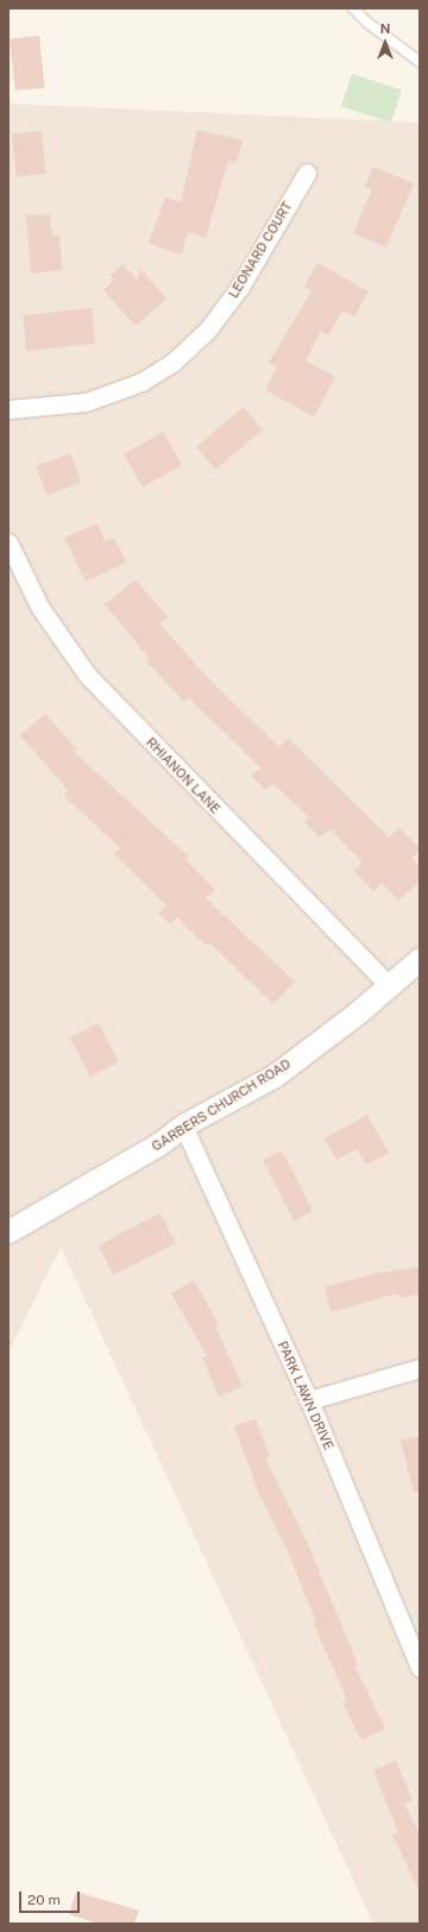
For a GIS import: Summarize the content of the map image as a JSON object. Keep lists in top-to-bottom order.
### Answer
{
  "streets": {
    "street": [
      "LEONARD COURT",
      "RHIANON LANE",
      "GARBERS CHURCH ROAD",
      "PARK LAWN DRIVE"
    ]
  },
  "crossings": [
    ["RHIANON LANE", "GARBERS CHURCH ROAD"],
    ["GARBERS CHURCH ROAD", "PARK LAWN DRIVE"]
  ],
  "scale_bar": "20 m",
  "north": "top"
}
